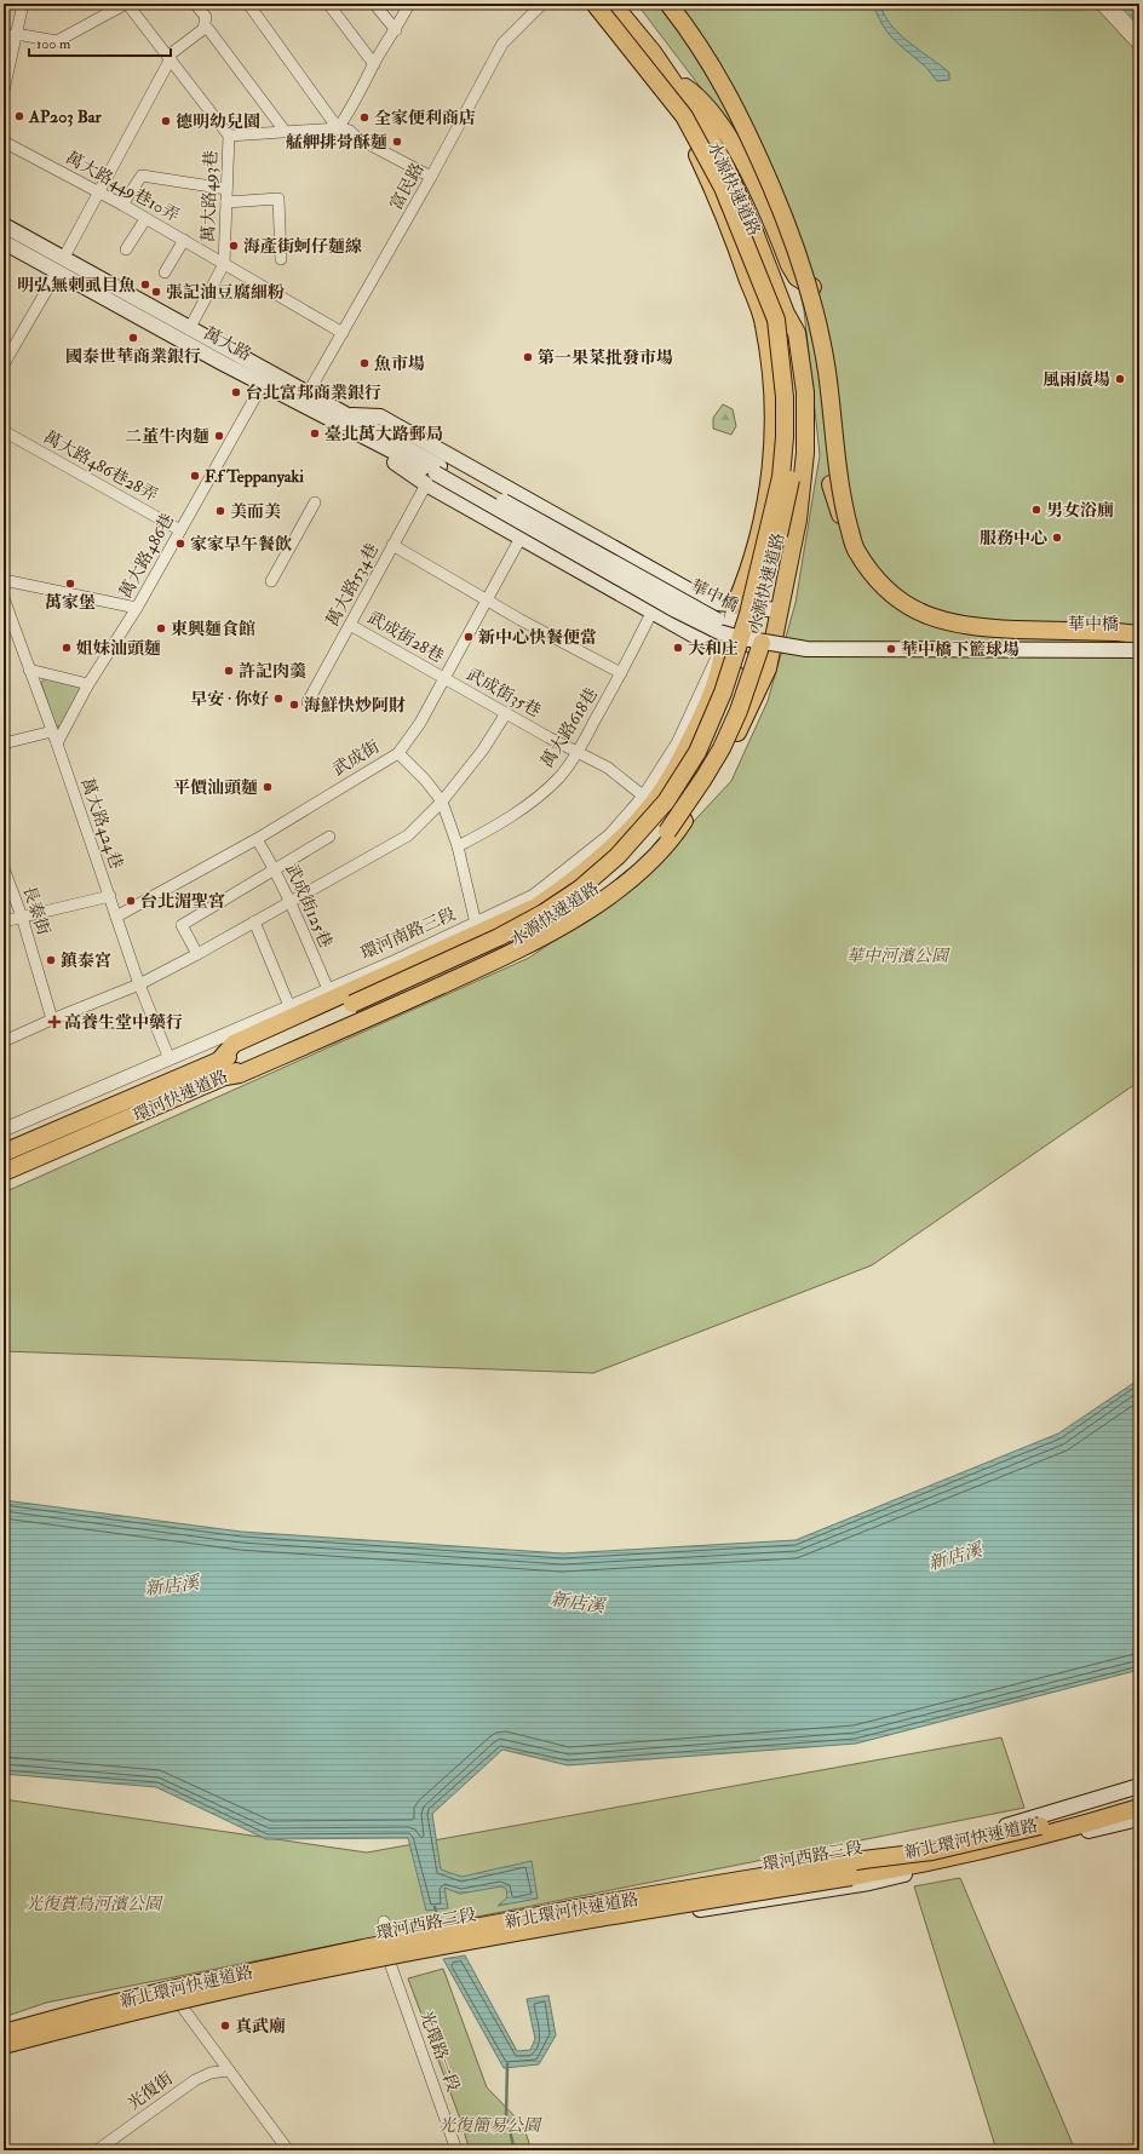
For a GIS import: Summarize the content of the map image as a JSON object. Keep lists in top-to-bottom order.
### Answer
{
  "streets": {
    "highway": ["水源快速道路", "環河快速道路", "新北環河快速道路"],
    "main road": ["萬大路", "華中橋", "環河西路三段"],
    "street": [
      "萬大路449巷10弄",
      "富民路",
      "萬大路493巷",
      "萬大路486巷28弄",
      "萬大路486巷",
      "萬大路534巷",
      "武成街28巷",
      "武成街35巷",
      "萬大路618巷",
      "武成街",
      "萬大路424巷",
      "武成街125巷",
      "長泰街",
      "環河南路三段",
      "光環路一段",
      "光復街"
    ]
  },
  "crossings": [
    ["萬大路449巷10弄", "富民路"],
    ["萬大路449巷10弄", "萬大路493巷"],
    ["富民路", "萬大路"],
    ["水源快速道路", "環河快速道路"],
    ["萬大路493巷", "萬大路"],
    ["萬大路", "萬大路486巷"],
    ["萬大路", "萬大路534巷"],
    ["萬大路", "華中橋"],
    ["萬大路486巷28弄", "萬大路486巷"],
    ["萬大路486巷", "萬大路424巷"],
    ["萬大路534巷", "華中橋"],
    ["萬大路534巷", "武成街28巷"],
    ["武成街28巷", "武成街35巷"],
    ["武成街28巷", "武成街"],
    ["武成街35巷", "萬大路618巷"],
    ["武成街35巷", "武成街"],
    ["武成街35巷", "環河南路三段"],
    ["武成街", "萬大路424巷"],
    ["武成街", "武成街125巷"],
    ["萬大路424巷", "環河南路三段"],
    ["武成街125巷", "環河南路三段"],
    ["環河西路三段", "光環路一段"]
  ],
  "water": ["新店溪"],
  "parks": ["華中河濱公園", "光復賞鳥河濱公園", "光復簡易公園"],
  "places": {
    "other": [
      "AP203 Bar",
      "全家便利商店",
      "德明幼兒園",
      "艋舺排骨酥麵",
      "海產街蚵仔麵線",
      "明弘無刺虱目魚",
      "張記油豆腐細粉",
      "國泰世華商業銀行",
      "第一果菜批發市場",
      "魚市場",
      "風雨廣場",
      "台北富邦商業銀行",
      "臺北萬大路郵局",
      "二董牛肉麵",
      "F.f Teppanyaki",
      "男女浴廁",
      "美而美",
      "服務中心",
      "家家早午餐飲",
      "萬家堡",
      "東興麵食館",
      "新中心快餐便當",
      "姐妹汕頭麵",
      "大和庄",
      "華中橋下籃球場",
      "許記肉羹",
      "早安 · 你好",
      "海鮮快炒阿財",
      "平價汕頭麵",
      "台北湄聖宮",
      "鎮泰宮",
      "真武廟"
    ],
    "health": ["高養生堂中藥行"]
  },
  "scale_bar": "100 m"
}
